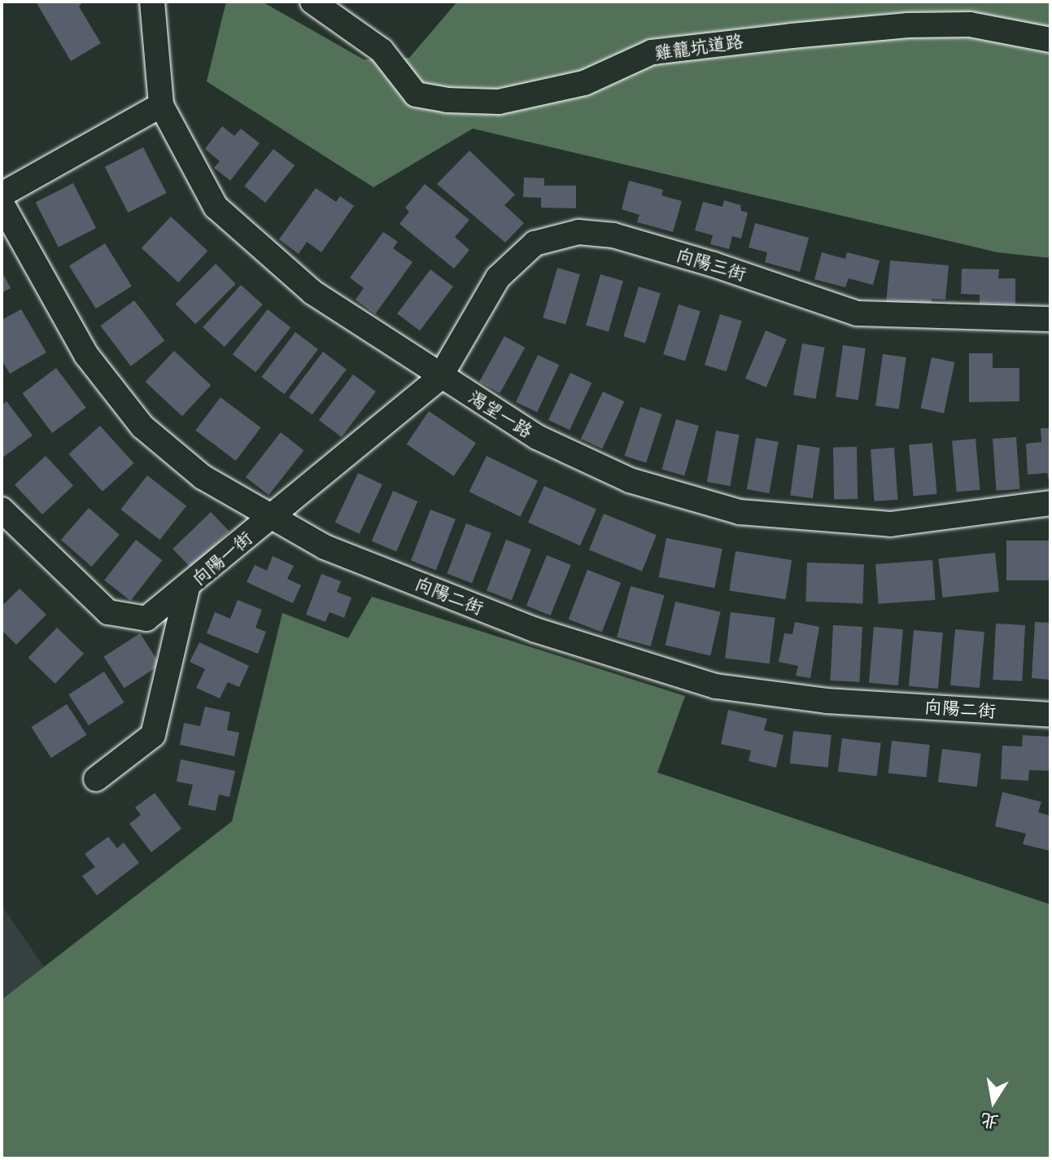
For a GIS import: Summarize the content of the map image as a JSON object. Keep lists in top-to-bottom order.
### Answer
{
  "streets": {
    "street": [
      "雞籠坑道路",
      "向陽三街",
      "渴望一路",
      "向陽一街",
      "向陽二街"
    ]
  },
  "crossings": [
    ["向陽三街", "渴望一路"],
    ["向陽三街", "向陽一街"],
    ["渴望一路", "向陽一街"],
    ["向陽一街", "向陽二街"]
  ],
  "north": "bottom"
}
